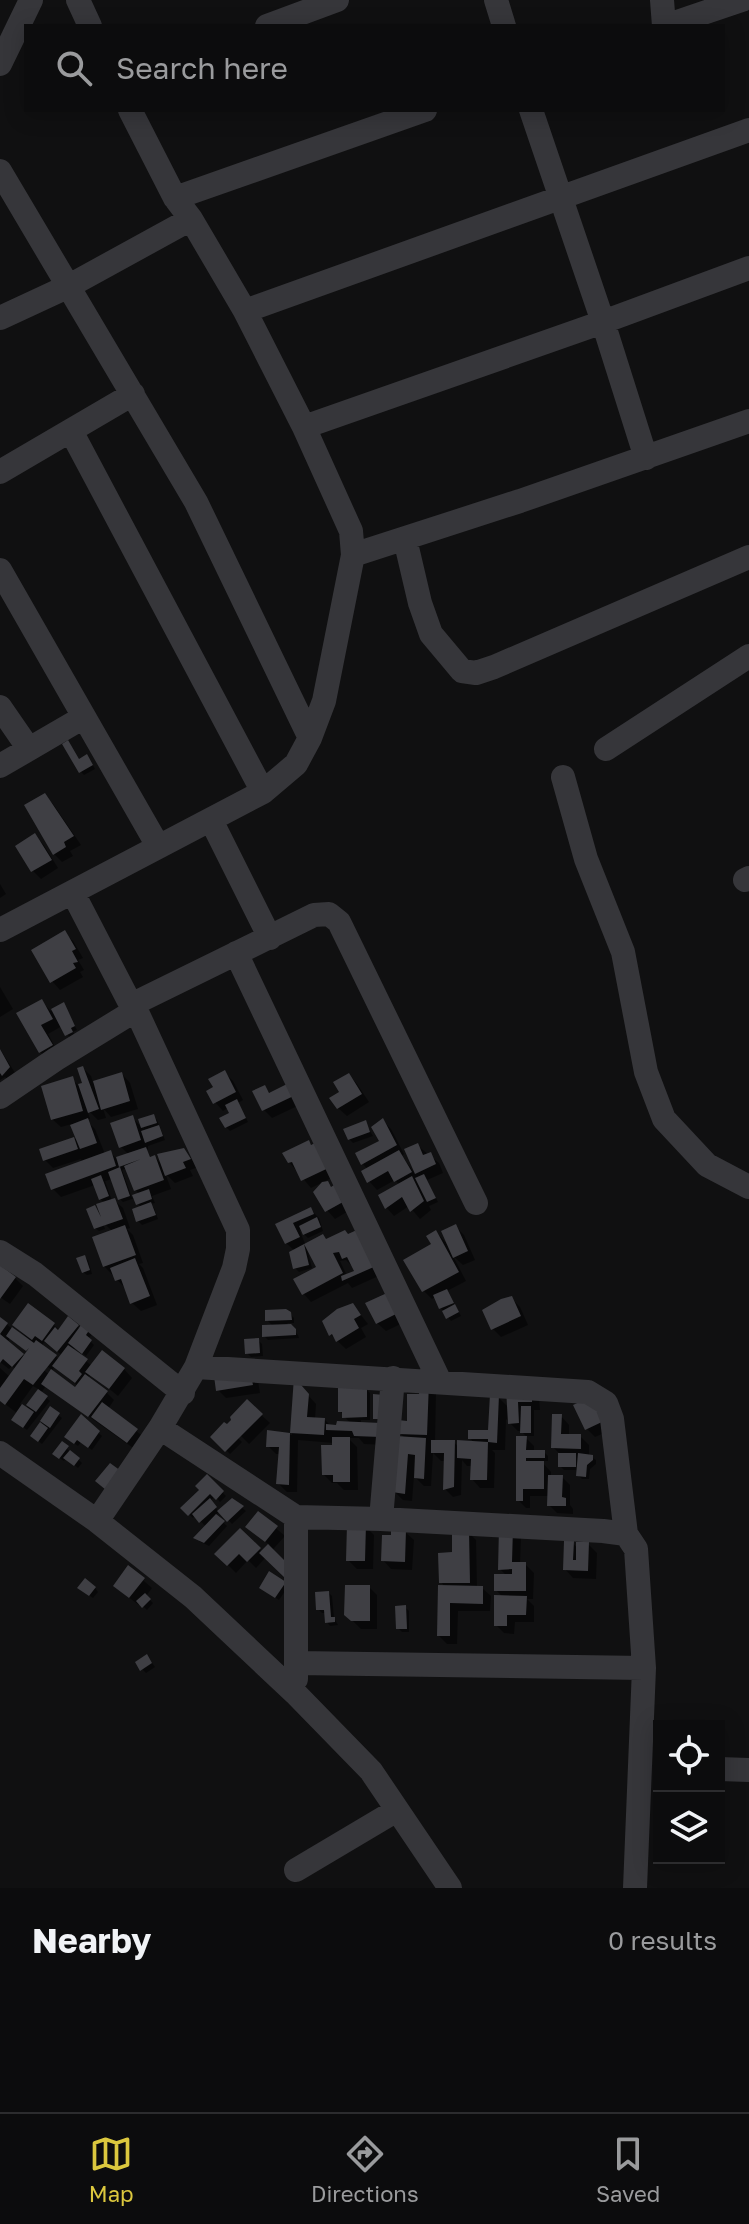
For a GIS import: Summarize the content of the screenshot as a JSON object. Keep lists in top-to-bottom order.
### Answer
{
  "page": {
    "search": "Search here",
    "heading": ["Nearby", "0 results"],
    "nav": ["Map", "Directions", "Saved"]
  }
}
